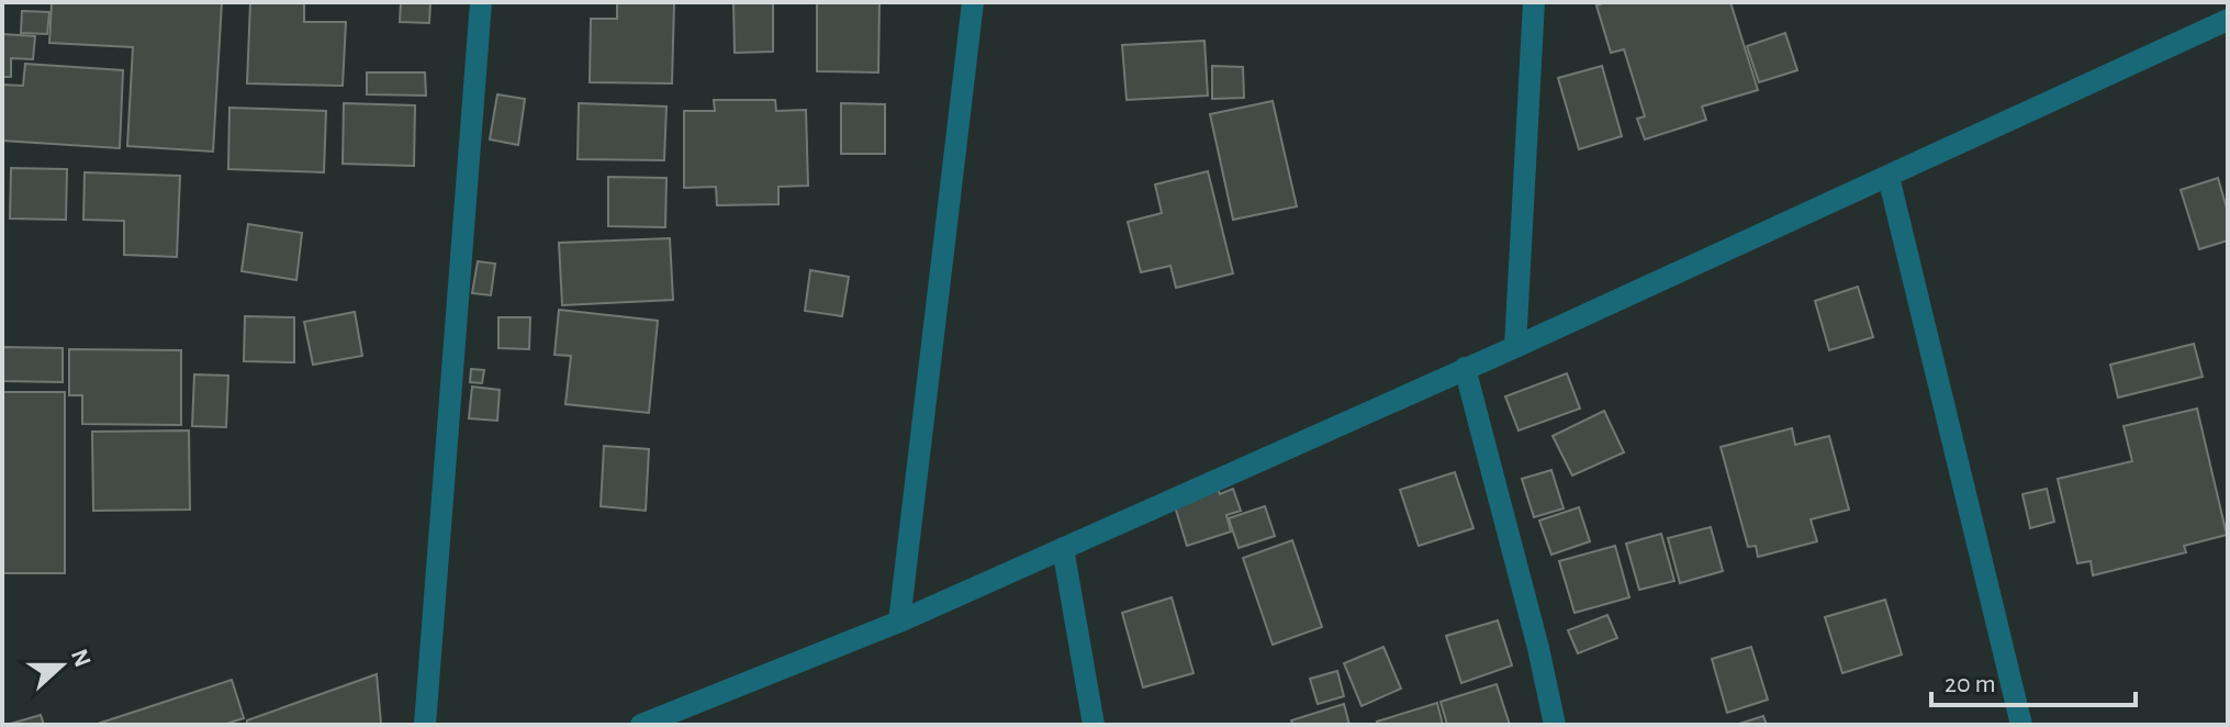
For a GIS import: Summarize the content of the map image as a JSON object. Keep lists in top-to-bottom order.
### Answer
{
  "scale_bar": "20 m",
  "north": "right"
}
